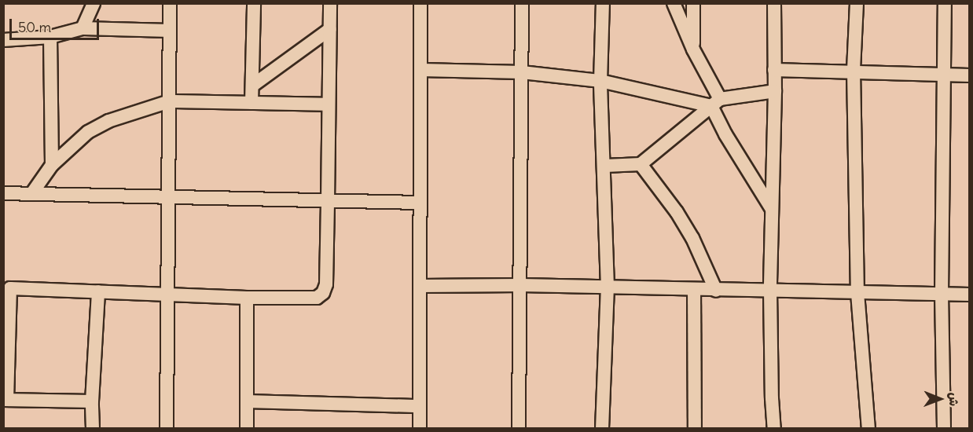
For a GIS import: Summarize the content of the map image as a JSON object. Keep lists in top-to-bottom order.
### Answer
{
  "scale_bar": "50 m",
  "north": "right"
}
